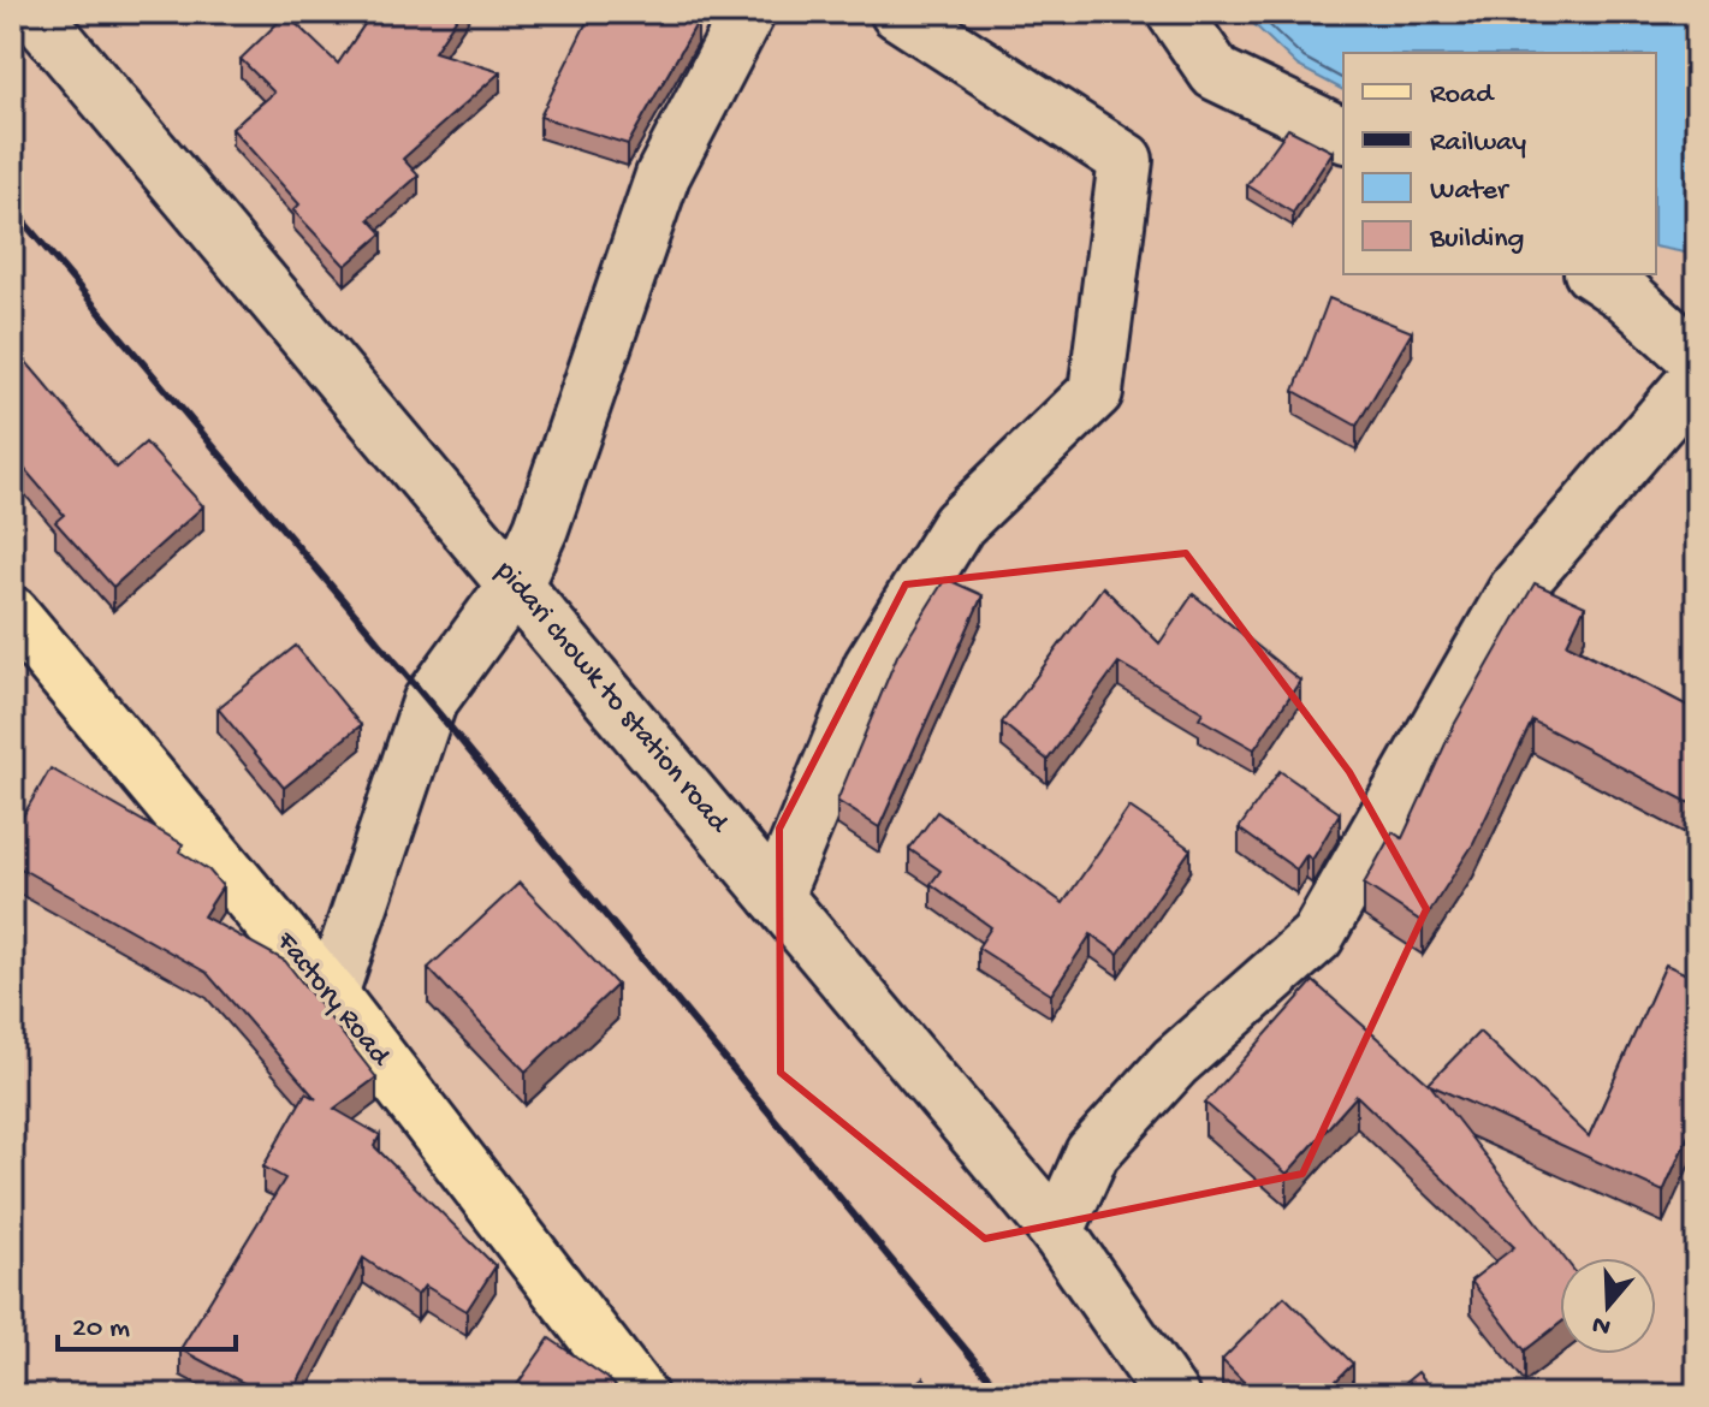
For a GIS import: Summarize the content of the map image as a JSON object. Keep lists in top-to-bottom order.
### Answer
{
  "streets": {
    "main road": ["Factory Road"],
    "street": ["pidari chowk to station road"]
  },
  "legend": [
    "Road",
    "Railway",
    "Water",
    "Building"
  ],
  "scale_bar": "20 m",
  "north": "bottom"
}
